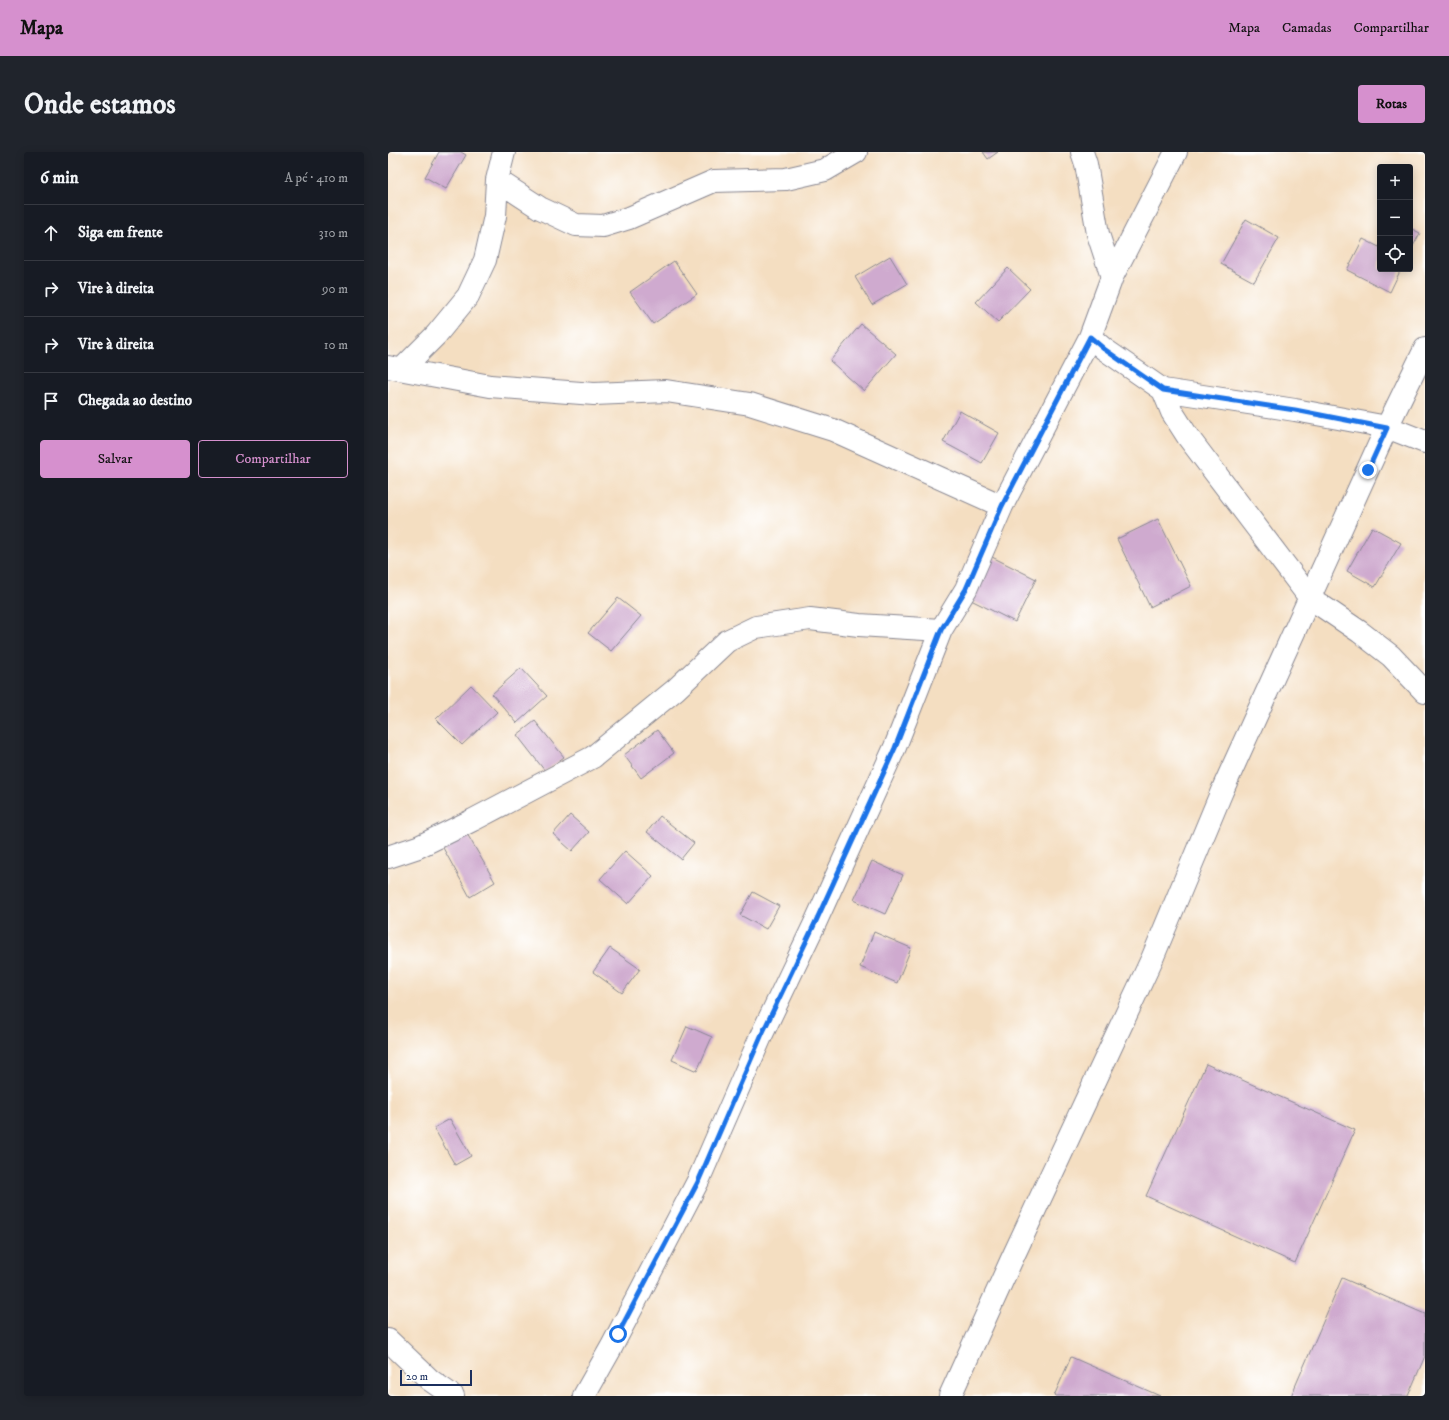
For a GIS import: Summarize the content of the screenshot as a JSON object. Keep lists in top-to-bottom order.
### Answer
{
  "scale_bar": "20 m",
  "page": {
    "header": "Mapa",
    "nav": ["Mapa", "Camadas", "Compartilhar"],
    "buttons": [
      "Rotas",
      ["Salvar", "Compartilhar"]
    ],
    "title": "Onde estamos",
    "heading": ["6 min", "A pé · 410 m"],
    "map_buttons": ["+", "−"],
    "list": [
      ["Siga em frente", "310 m"],
      ["Vire à direita", "90 m"],
      ["Vire à direita", "10 m"],
      "Chegada ao destino"
    ],
    "scale": "20 m"
  }
}
